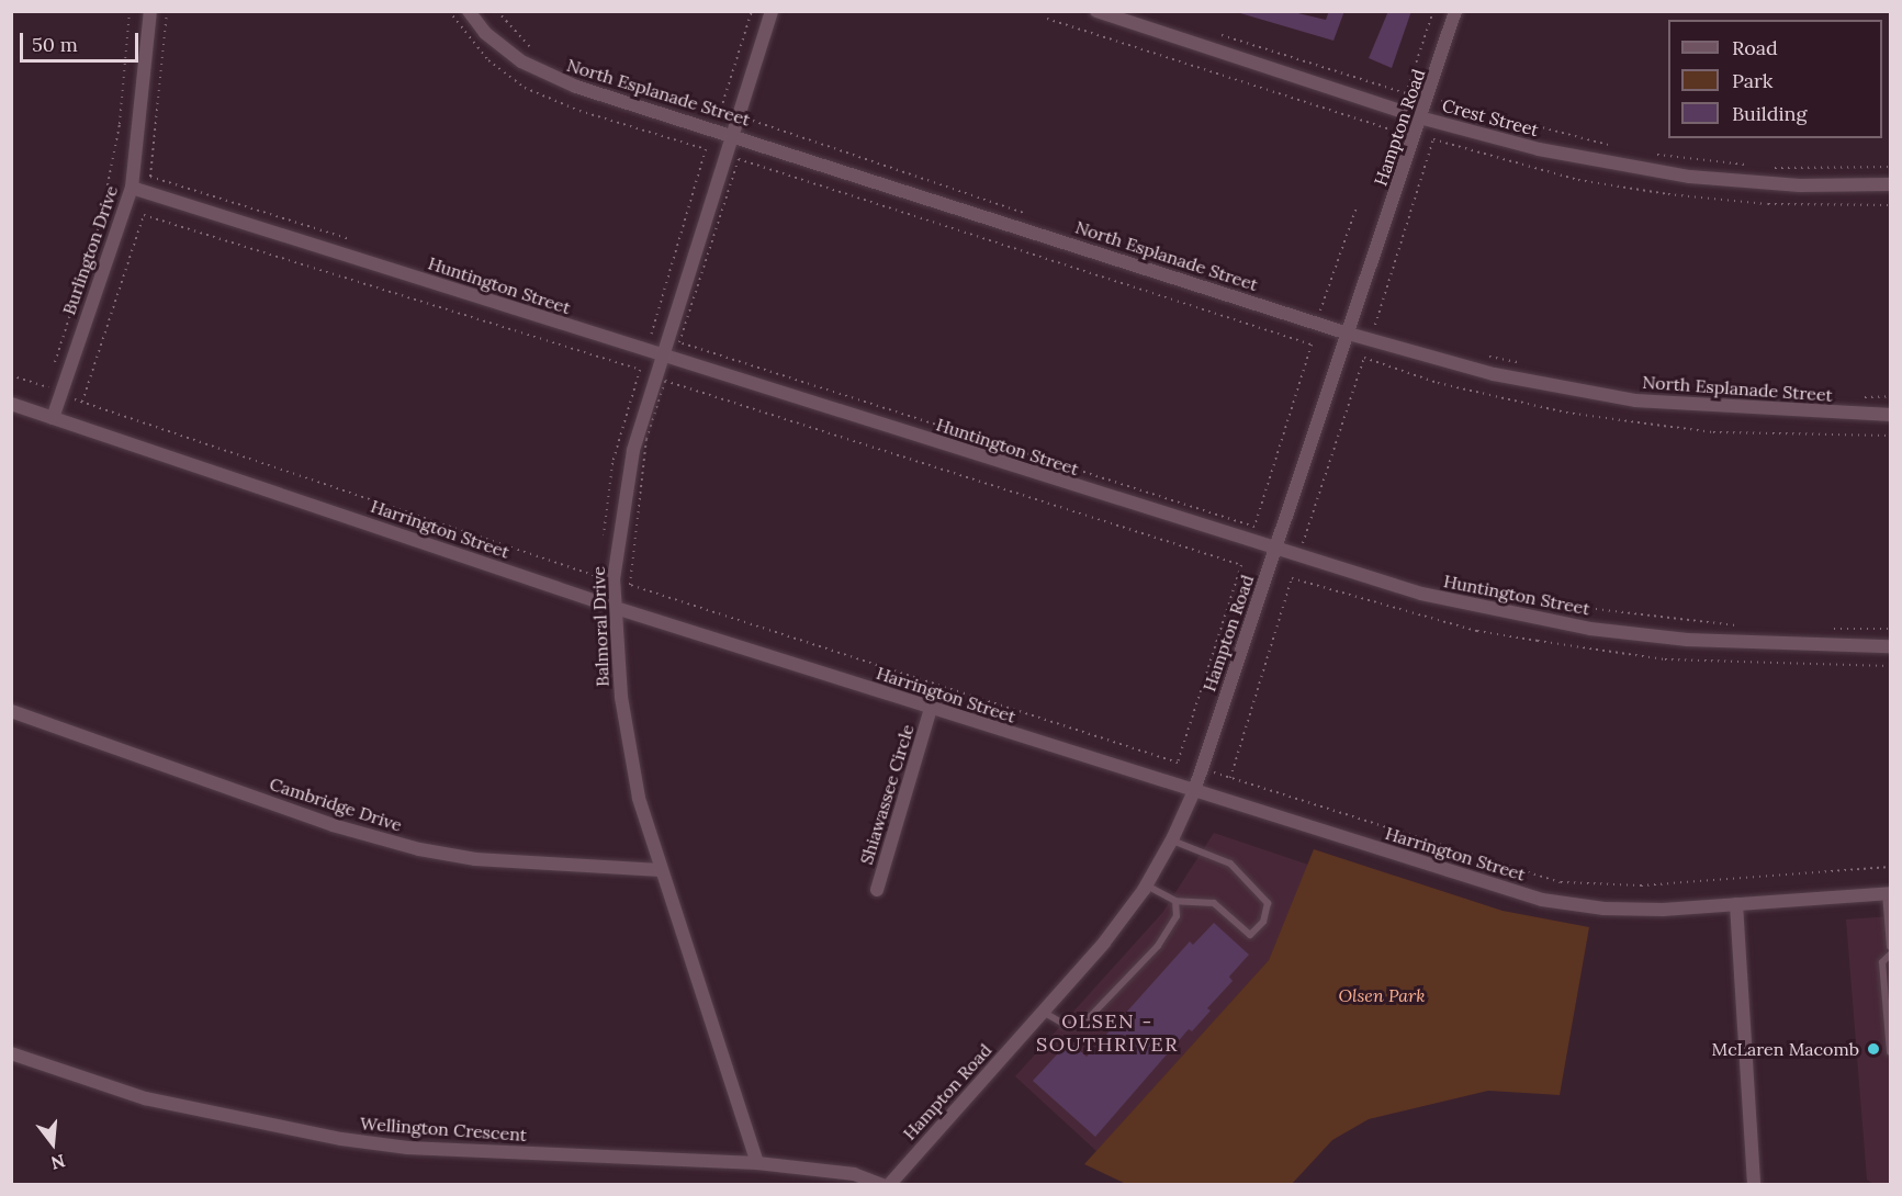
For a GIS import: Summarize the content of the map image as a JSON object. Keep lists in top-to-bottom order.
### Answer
{
  "streets": {
    "street": [
      "North Esplanade Street",
      "Crest Street",
      "Hampton Road",
      "Burlington Drive",
      "Huntington Street",
      "Harrington Street",
      "Balmoral Drive",
      "Shiawassee Circle",
      "Cambridge Drive",
      "Wellington Crescent"
    ]
  },
  "crossings": [
    ["North Esplanade Street", "Hampton Road"],
    ["North Esplanade Street", "Balmoral Drive"],
    ["Crest Street", "Hampton Road"],
    ["Hampton Road", "Huntington Street"],
    ["Hampton Road", "Harrington Street"],
    ["Burlington Drive", "Huntington Street"],
    ["Burlington Drive", "Harrington Street"],
    ["Huntington Street", "Balmoral Drive"],
    ["Harrington Street", "Balmoral Drive"],
    ["Harrington Street", "Shiawassee Circle"],
    ["Balmoral Drive", "Cambridge Drive"],
    ["Balmoral Drive", "Wellington Crescent"]
  ],
  "districts": ["OLSEN - SOUTHRIVER"],
  "parks": ["Olsen Park"],
  "places": ["McLaren Macomb"],
  "legend": ["Road", "Park", "Building"],
  "scale_bar": "50 m",
  "north": "bottom"
}
